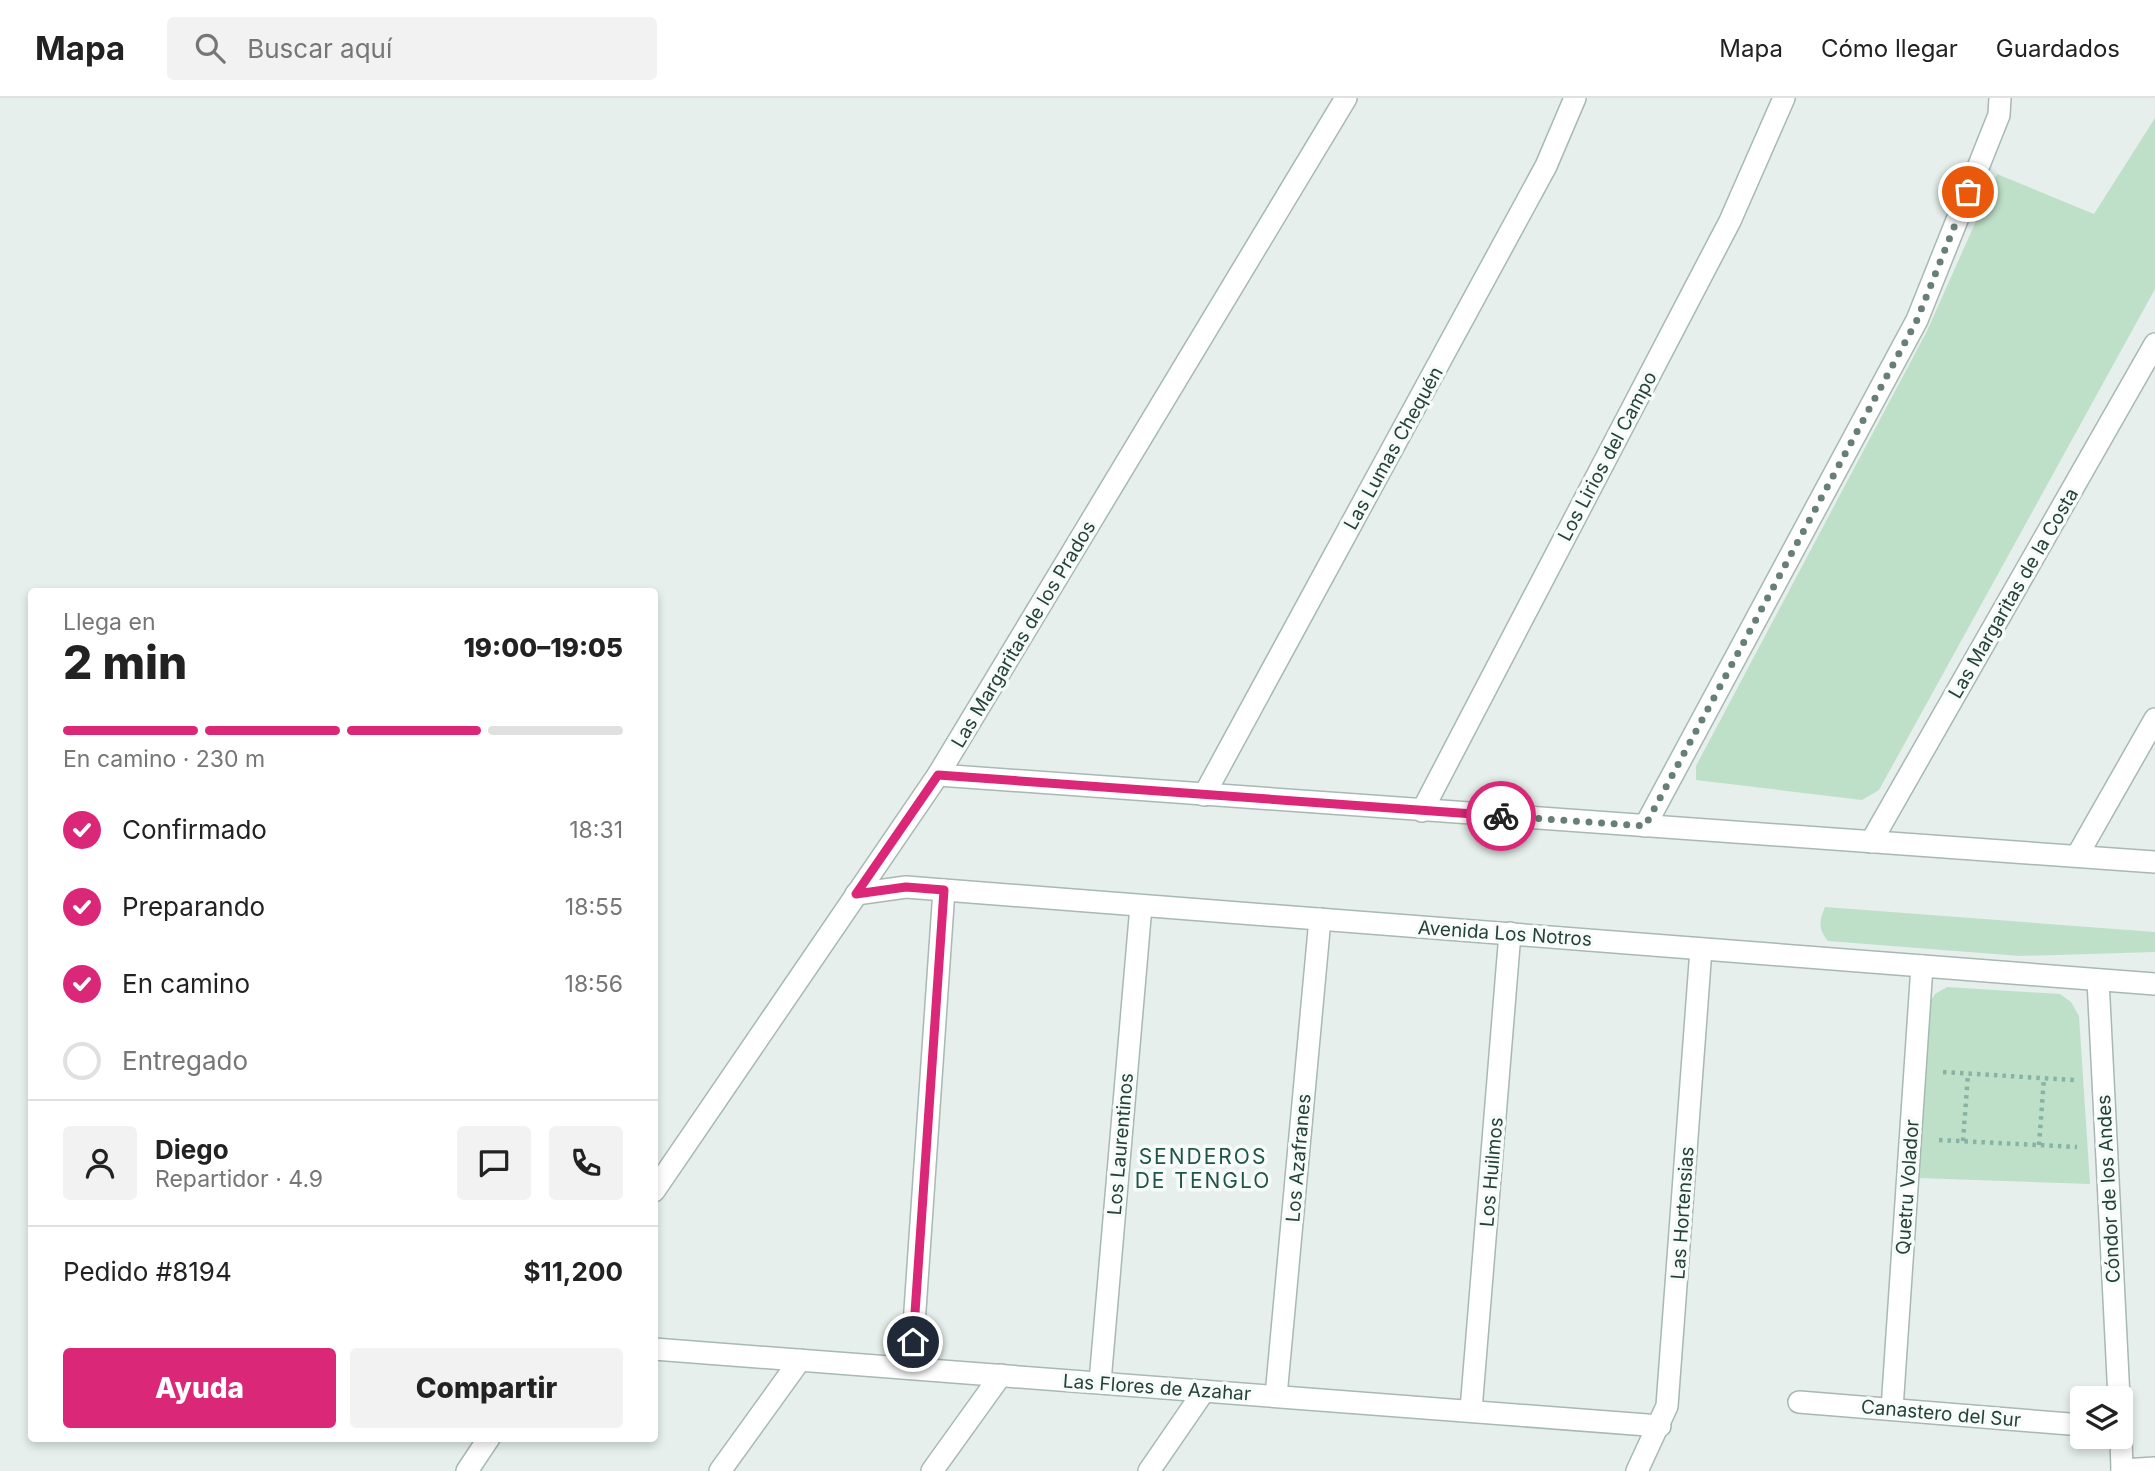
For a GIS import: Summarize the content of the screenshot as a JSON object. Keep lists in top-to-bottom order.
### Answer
{
  "streets": {
    "street": [
      "Las Lumas Chequén",
      "Los Lirios del Campo",
      "Las Margaritas de la Costa",
      "Las Margaritas de los Prados",
      "Avenida Los Notros",
      "Los Laurentinos",
      "Los Azafranes",
      "Los Huilmos",
      "Quetru Volador",
      "Cóndor de los Andes",
      "Las Hortensias",
      "Las Flores de Azahar",
      "Canastero del Sur"
    ]
  },
  "crossings": [
    ["Las Margaritas de los Prados", "Avenida Los Notros"],
    ["Avenida Los Notros", "Los Laurentinos"],
    ["Avenida Los Notros", "Los Azafranes"],
    ["Avenida Los Notros", "Los Huilmos"],
    ["Avenida Los Notros", "Quetru Volador"],
    ["Avenida Los Notros", "Cóndor de los Andes"],
    ["Avenida Los Notros", "Las Hortensias"],
    ["Los Laurentinos", "Las Flores de Azahar"],
    ["Los Azafranes", "Las Flores de Azahar"],
    ["Los Huilmos", "Las Flores de Azahar"],
    ["Quetru Volador", "Canastero del Sur"],
    ["Las Hortensias", "Las Flores de Azahar"]
  ],
  "districts": ["SENDEROS DE TENGLO"],
  "page": {
    "header": "Mapa",
    "search": "Buscar aquí",
    "nav": ["Mapa", "Cómo llegar", "Guardados"],
    "heading": ["2 min", "Llega en", "19:00–19:05"],
    "panel": [
      "Diego",
      "Repartidor · 4.9",
      "Pedido #8194",
      "$11,200"
    ],
    "bar": "En camino · 230 m",
    "list": [
      ["Confirmado", "18:31"],
      ["Preparando", "18:55"],
      ["En camino", "18:56"],
      "Entregado"
    ],
    "buttons": ["Ayuda", "Compartir"]
  }
}
